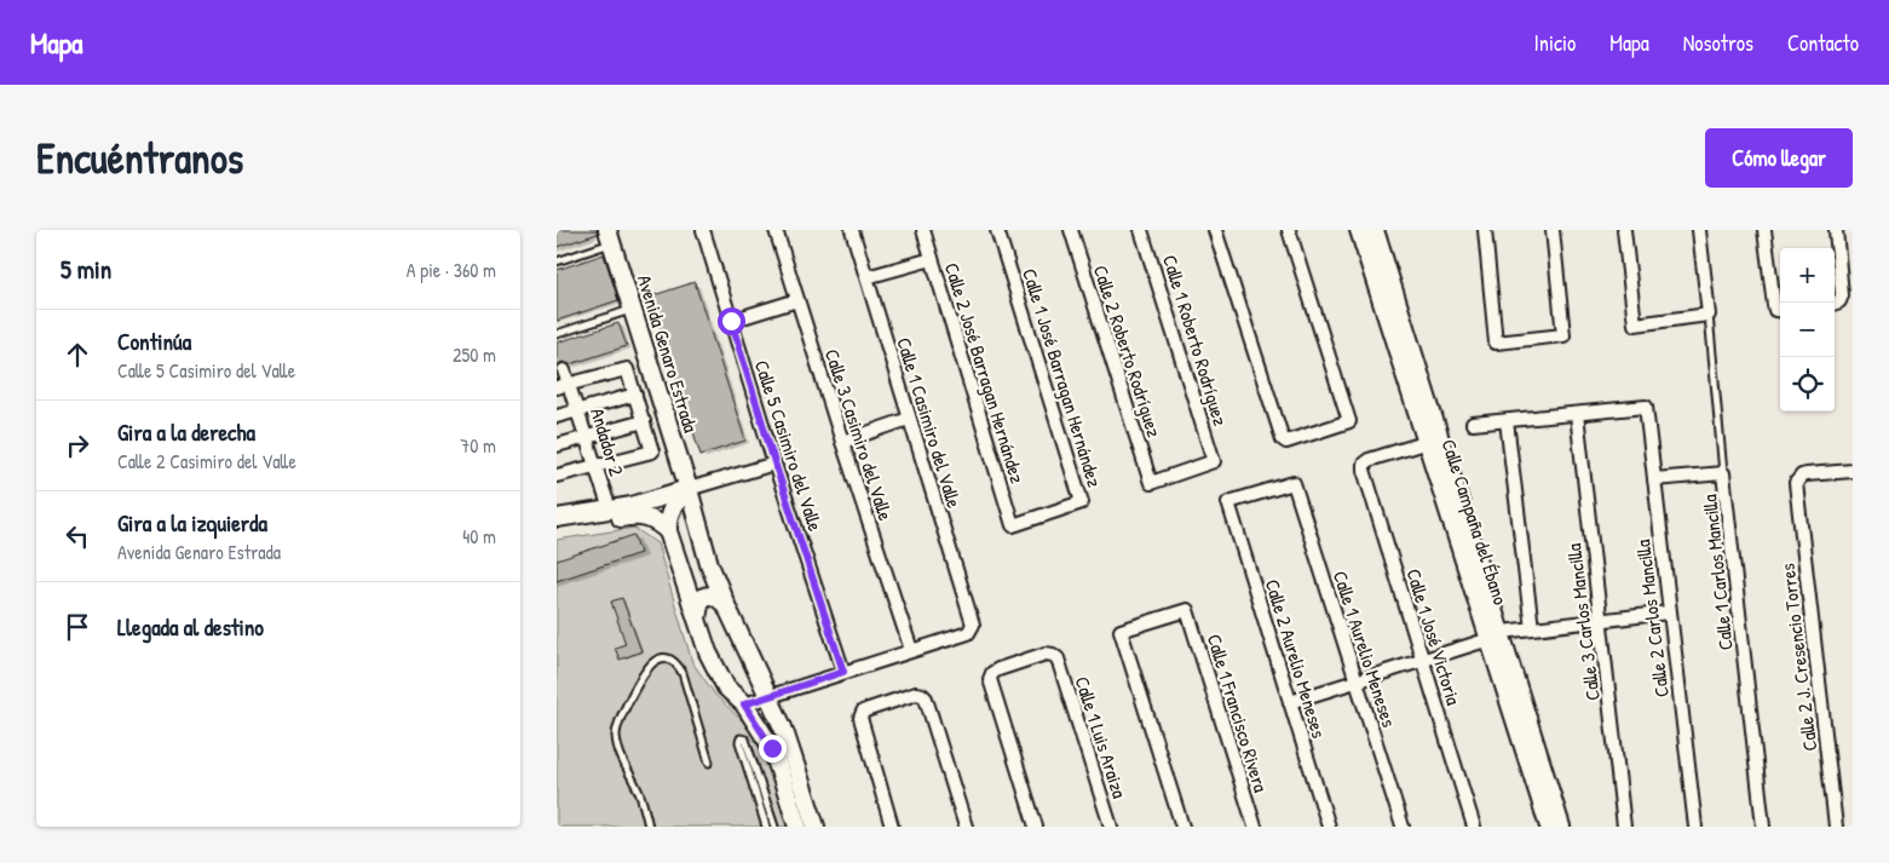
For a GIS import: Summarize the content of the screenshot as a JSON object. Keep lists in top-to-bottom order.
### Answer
{
  "streets": {
    "street": [
      "Calle 1 Roberto Rodríguez",
      "Calle 2 Roberto Rodríguez",
      "Avenida Genaro Estrada",
      "Calle 2 José Barragan Hernández",
      "Calle 1 José Barragan Hernández",
      "Calle 1 Casimiro del Valle",
      "Calle 3 Casimiro del Valle",
      "Andador 2",
      "Calle 5 Casimiro del Valle",
      "Calle Campaña del Ébano",
      "Calle 1 Carlos Mancilla",
      "Calle 2 Carlos Mancilla",
      "Calle 3 Carlos Mancilla",
      "Calle 1 José Victoria",
      "Calle 1 Aurelio Meneses",
      "Calle 2 J. Cresencio Torres",
      "Calle 2 Aurelio Meneses",
      "Calle 1 Francisco Rivera",
      "Calle 1 Luis Araiza"
    ]
  },
  "crossings": [
    ["Calle 1 Roberto Rodríguez", "Calle 2 Roberto Rodríguez"],
    ["Calle 2 José Barragan Hernández", "Calle 1 José Barragan Hernández"],
    ["Calle 1 Casimiro del Valle", "Calle 3 Casimiro del Valle"],
    ["Calle Campaña del Ébano", "Calle 1 José Victoria"],
    ["Calle 2 Carlos Mancilla", "Calle 3 Carlos Mancilla"],
    ["Calle 1 Aurelio Meneses", "Calle 2 Aurelio Meneses"]
  ],
  "page": {
    "header": "Mapa",
    "nav": [
      "Inicio",
      "Mapa",
      "Nosotros",
      "Contacto"
    ],
    "buttons": "Cómo llegar",
    "title": "Encuéntranos",
    "heading": ["5 min", "A pie · 360 m"],
    "map_buttons": ["+", "−"],
    "list": [
      ["Continúa", "Calle 5 Casimiro del Valle", "250 m"],
      ["Gira a la derecha", "Calle 2 Casimiro del Valle", "70 m"],
      ["Gira a la izquierda", "Avenida Genaro Estrada", "40 m"],
      "Llegada al destino"
    ]
  }
}
